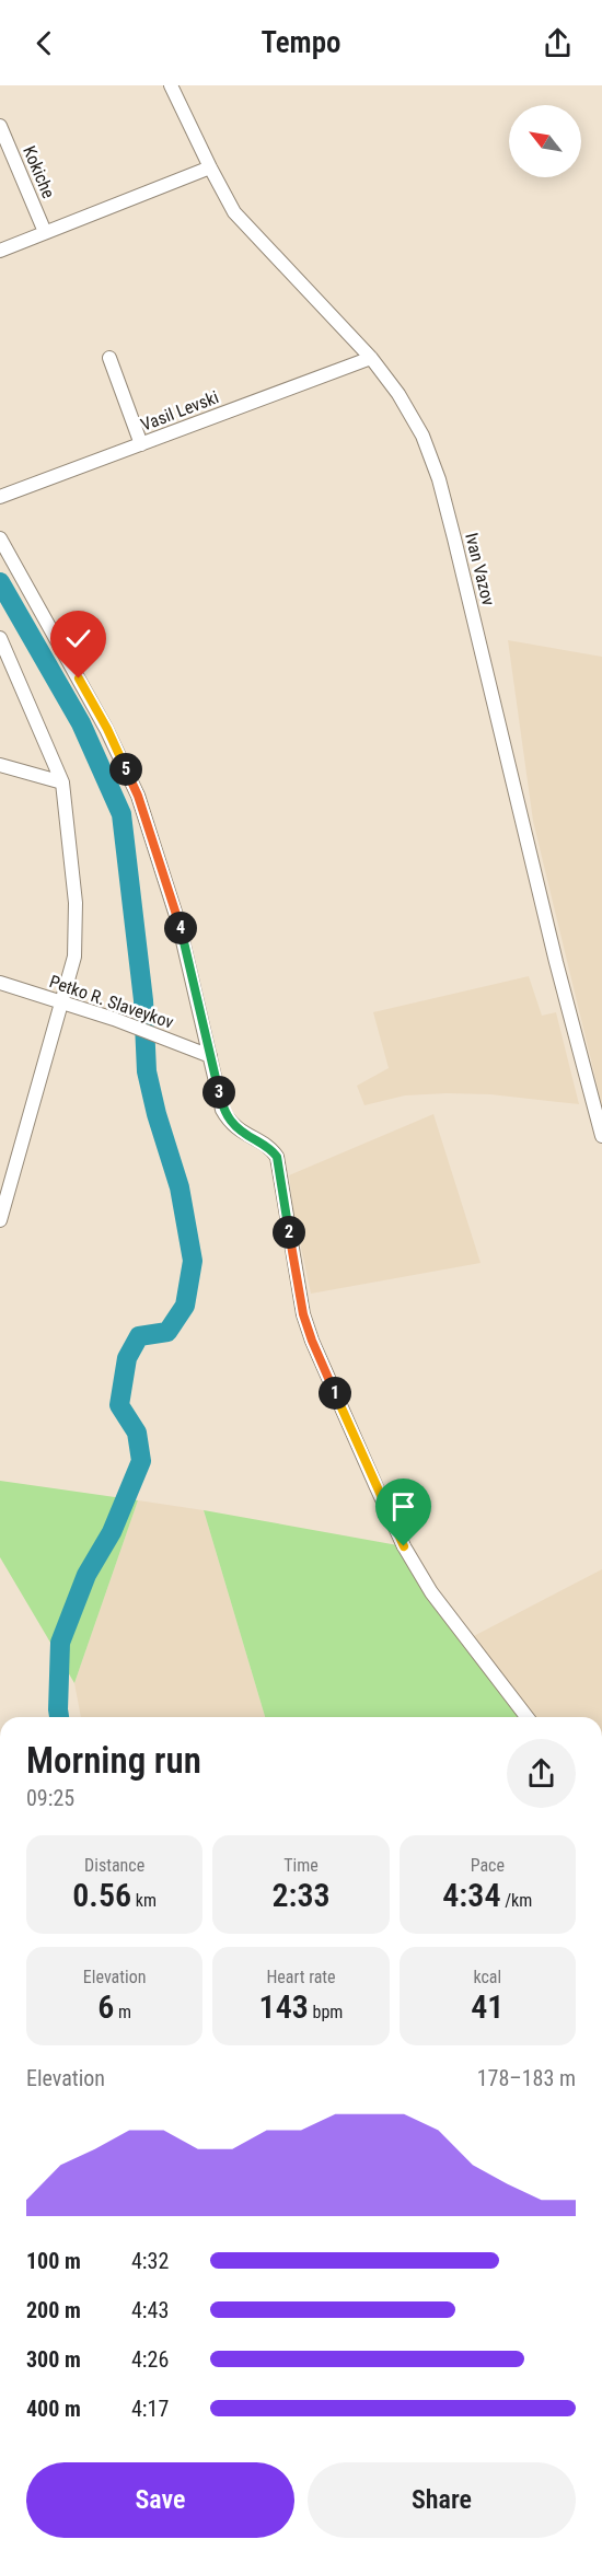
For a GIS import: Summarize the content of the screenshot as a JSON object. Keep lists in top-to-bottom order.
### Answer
{
  "streets": {
    "street": [
      "Kokiche",
      "Vasil Levski",
      "Ivan Vazov",
      "Petko R. Slaveykov"
    ]
  },
  "crossings": [
    ["Vasil Levski", "Ivan Vazov"]
  ],
  "north": "top left",
  "page": {
    "header": "Tempo",
    "pins": [
      "5",
      "4",
      "3",
      "2",
      "1"
    ],
    "heading": ["Morning run", "09:25"],
    "stats": [
      ["Distance", "0.56 km"],
      ["Time", "2:33"],
      ["Pace", "4:34 /km"],
      ["Elevation", "6 m"],
      ["Heart rate", "143 bpm"],
      ["kcal", "41"]
    ],
    "chart": ["Elevation", "178–183 m"],
    "list": [
      {
        "name": "100 m",
        "note": "4:32"
      },
      {
        "name": "200 m",
        "note": "4:43"
      },
      {
        "name": "300 m",
        "note": "4:26"
      },
      {
        "name": "400 m",
        "note": "4:17"
      }
    ],
    "buttons": ["Save", "Share"]
  }
}
